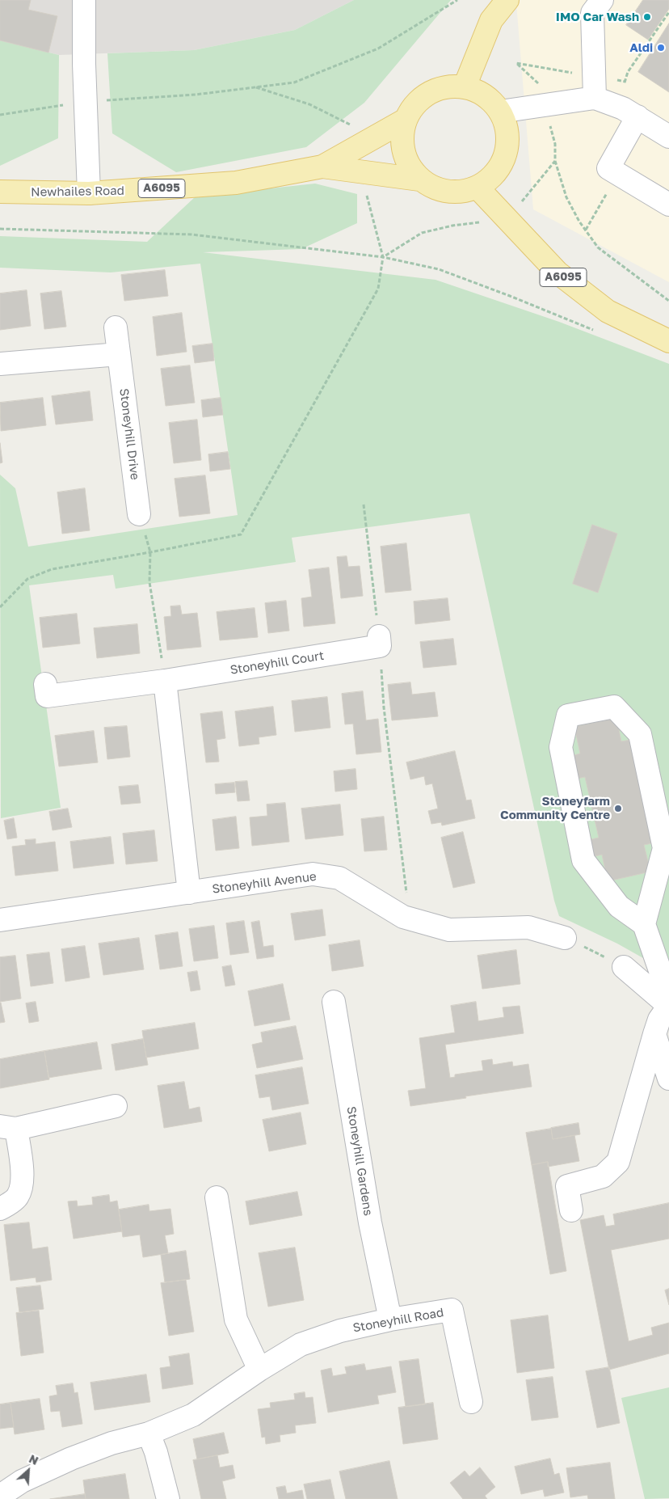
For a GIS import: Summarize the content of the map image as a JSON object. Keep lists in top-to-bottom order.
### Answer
{
  "streets": {
    "main road": ["A6095", "Newhailes Road"],
    "street": [
      "Stoneyhill Drive",
      "Stoneyhill Court",
      "Stoneyhill Avenue",
      "Stoneyhill Gardens",
      "Stoneyhill Road"
    ]
  },
  "crossings": [
    ["A6095", "Newhailes Road"],
    ["Stoneyhill Gardens", "Stoneyhill Road"]
  ],
  "places": ["IMO Car Wash", "Aldi", "Stoneyfarm Community Centre"],
  "north": "top right"
}
